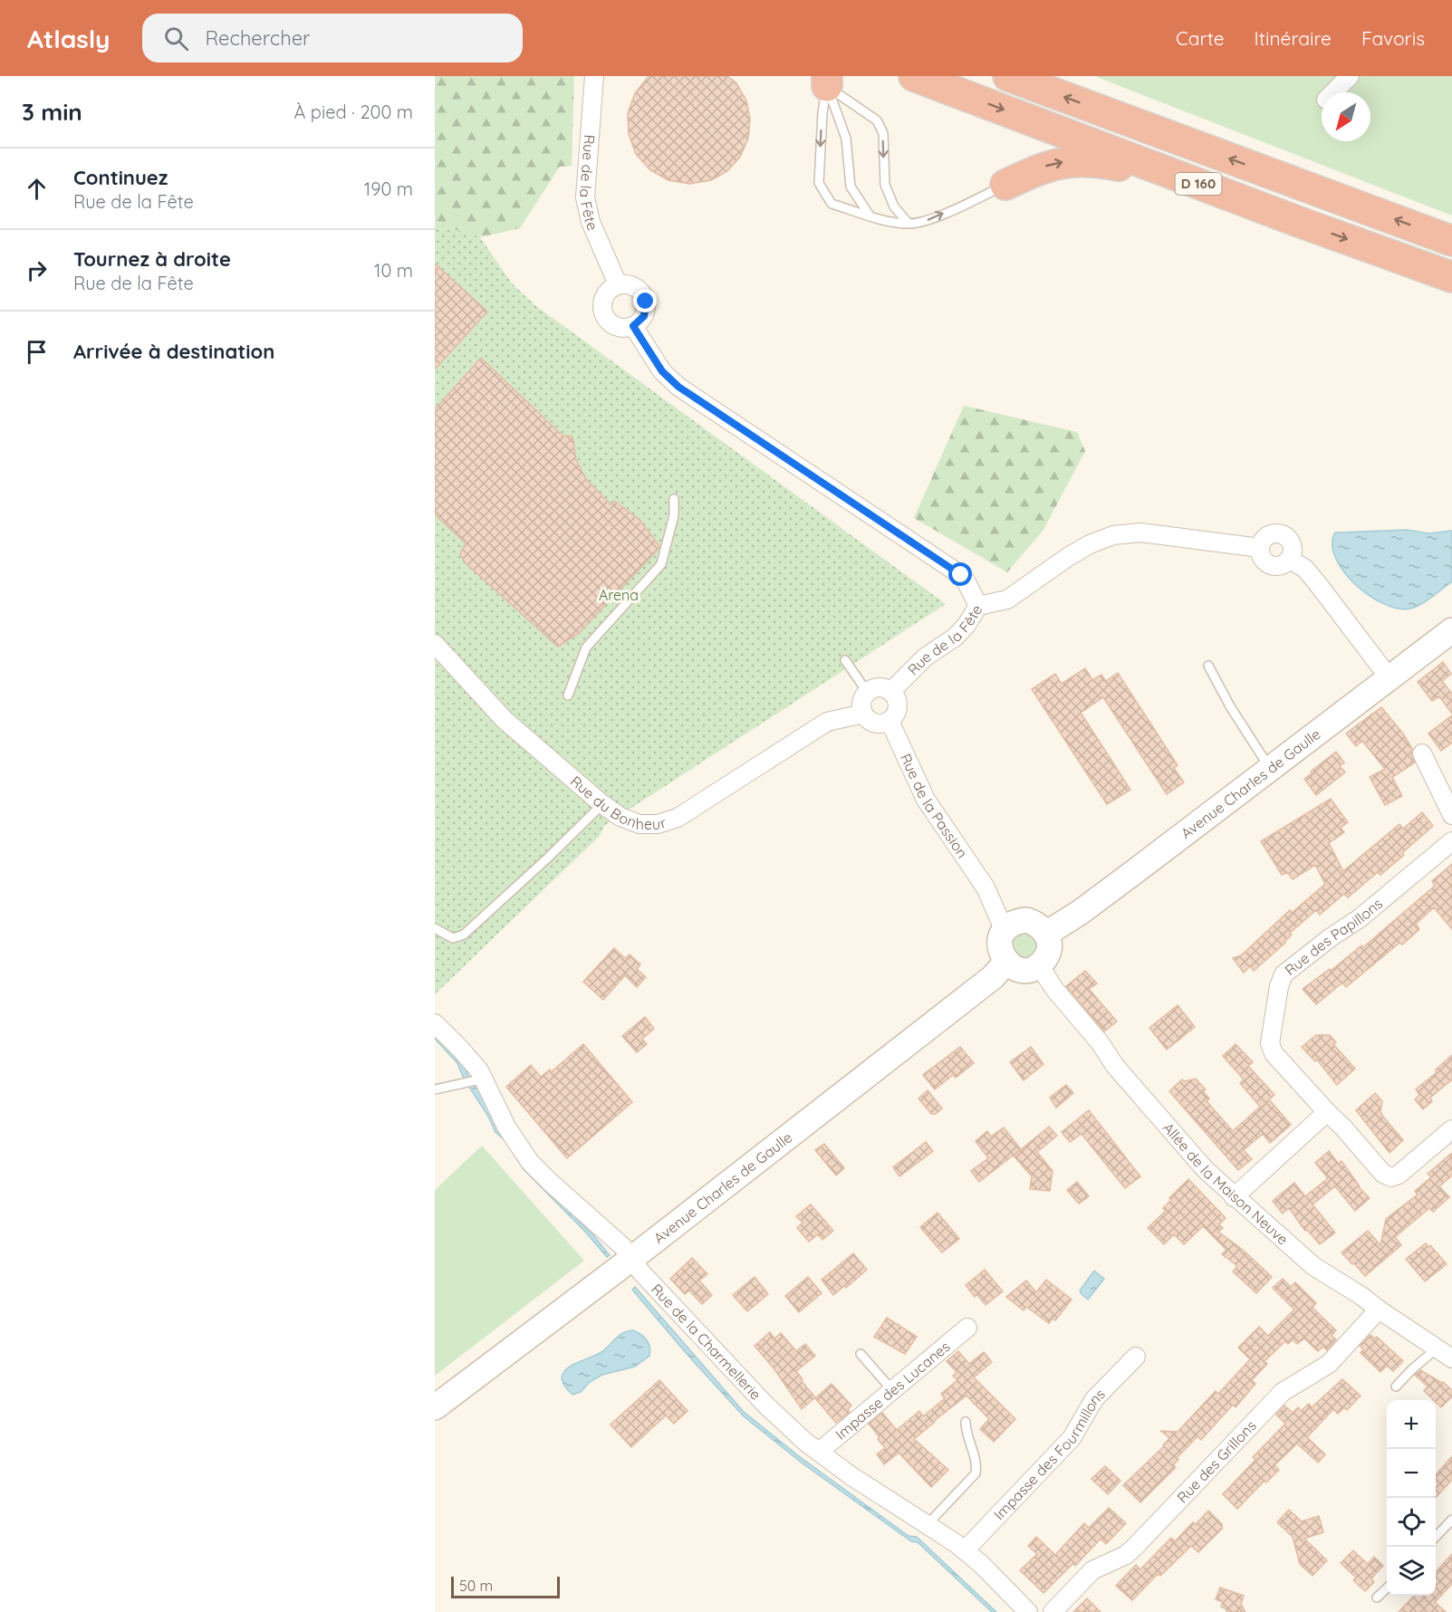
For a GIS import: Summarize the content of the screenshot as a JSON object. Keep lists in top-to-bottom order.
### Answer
{
  "streets": {
    "highway": ["D 160"],
    "main road": ["Avenue Charles de Gaulle"],
    "street": [
      "Rue de la Fête",
      "Rue du Bonheur",
      "Rue de la Passion",
      "Rue des Papillons",
      "Allée de la Maison Neuve",
      "Rue de la Charmellerie",
      "Impasse des Lucanes",
      "Impasse des Fourmillons",
      "Rue des Grillons"
    ]
  },
  "crossings": [
    ["Rue de la Fête", "Rue du Bonheur"],
    ["Rue de la Fête", "Rue de la Passion"],
    ["Avenue Charles de Gaulle", "Rue de la Passion"],
    ["Avenue Charles de Gaulle", "Allée de la Maison Neuve"],
    ["Avenue Charles de Gaulle", "Rue de la Charmellerie"],
    ["Rue du Bonheur", "Rue de la Passion"],
    ["Rue de la Passion", "Allée de la Maison Neuve"],
    ["Allée de la Maison Neuve", "Rue des Grillons"],
    ["Rue de la Charmellerie", "Impasse des Lucanes"],
    ["Rue de la Charmellerie", "Impasse des Fourmillons"]
  ],
  "parks": ["Arena"],
  "scale_bar": "50 m",
  "north": "bottom left",
  "page": {
    "header": "Atlasly",
    "search": "Rechercher",
    "nav": ["Carte", "Itinéraire", "Favoris"],
    "heading": ["3 min", "À pied · 200 m"],
    "list": [
      ["Continuez", "Rue de la Fête", "190 m"],
      ["Tournez à droite", "Rue de la Fête", "10 m"],
      "Arrivée à destination"
    ],
    "map_buttons": ["+", "−"],
    "scale": "50 m"
  }
}
